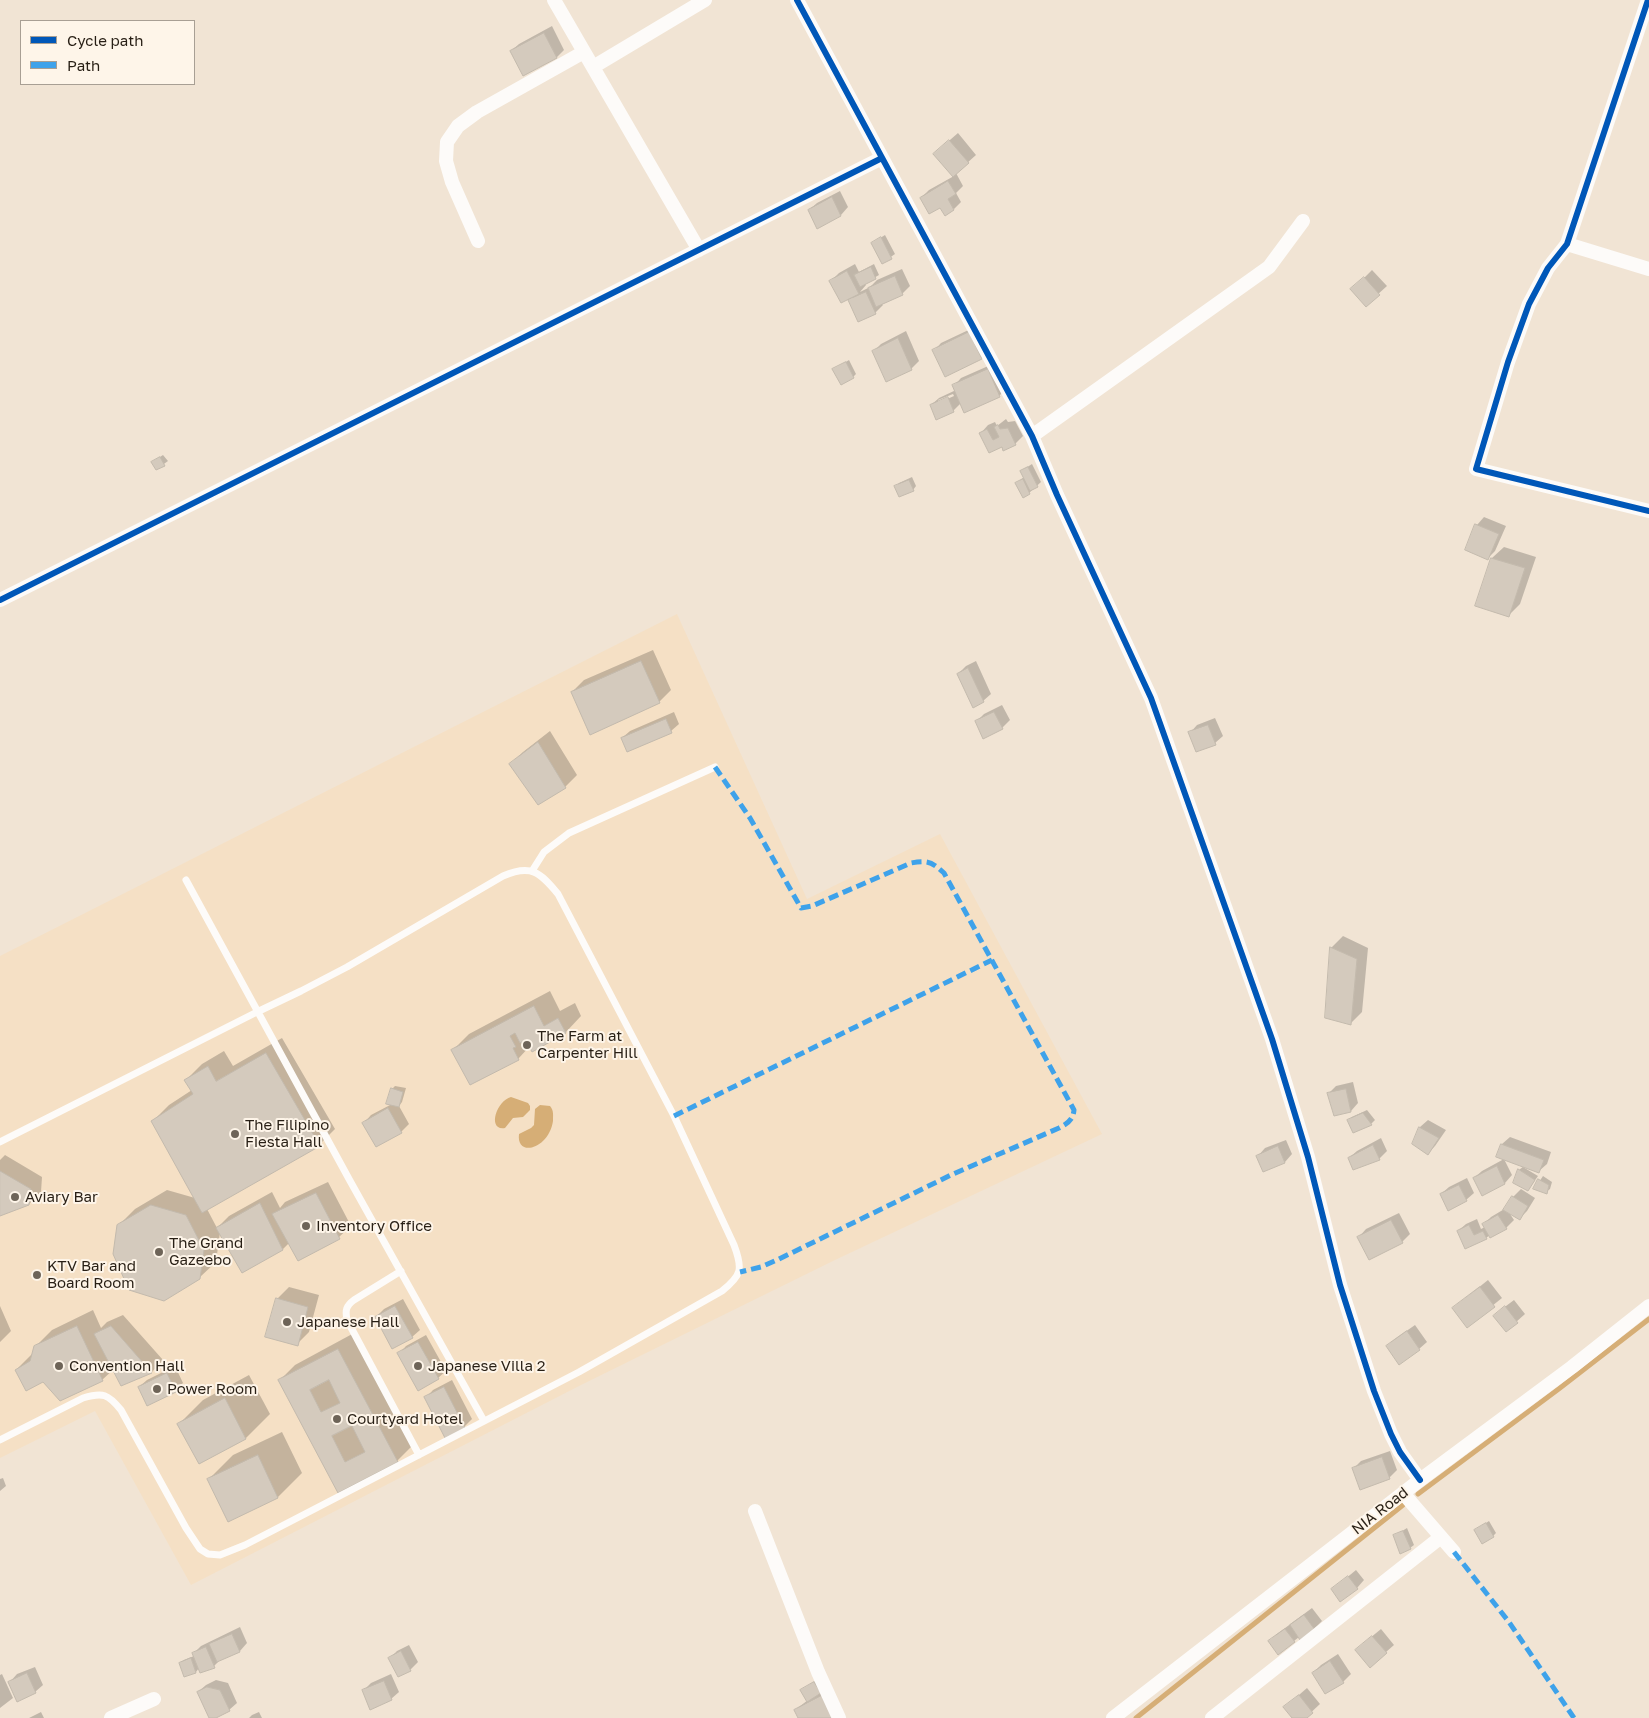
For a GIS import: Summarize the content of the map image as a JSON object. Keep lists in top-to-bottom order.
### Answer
{
  "streets": {
    "street": ["NIA Road"]
  },
  "places": [
    "The Farm at Carpenter Hill",
    "The Filipino Fiesta Hall",
    "Aviary Bar",
    "Inventory Office",
    "The Grand Gazeebo",
    "KTV Bar and Board Room",
    "Japanese Hall",
    "Convention Hall",
    "Japanese Villa 2",
    "Power Room",
    "Courtyard Hotel"
  ],
  "legend": ["Cycle path", "Path"]
}
